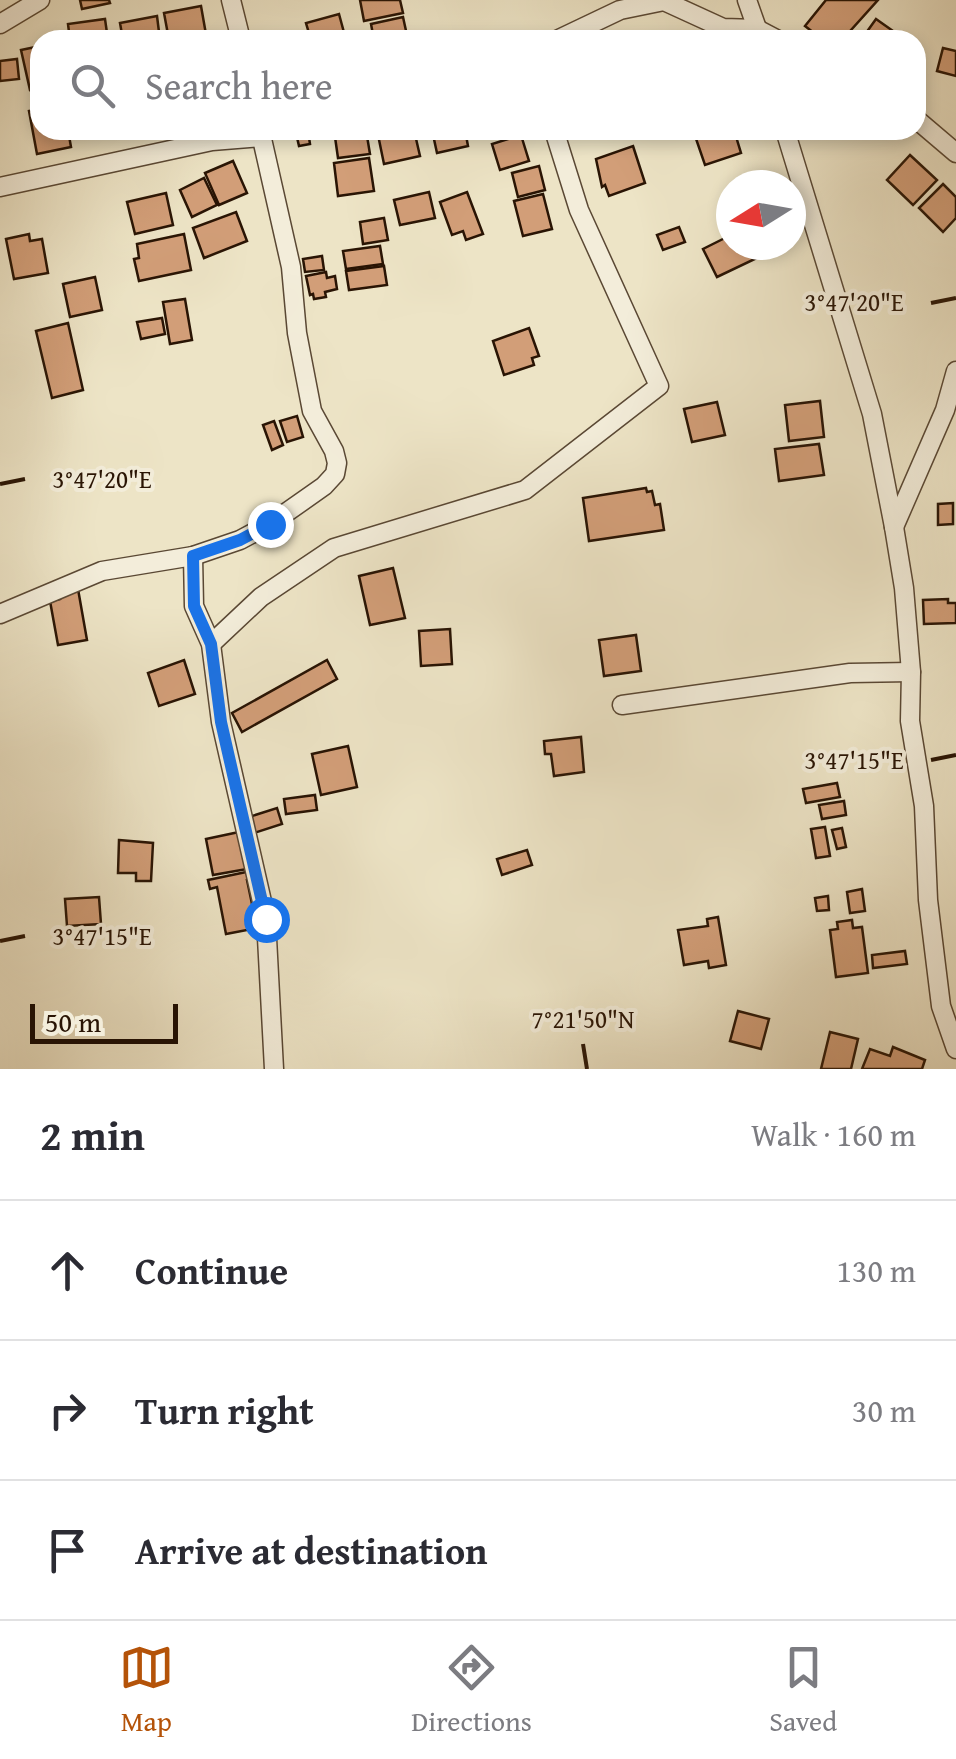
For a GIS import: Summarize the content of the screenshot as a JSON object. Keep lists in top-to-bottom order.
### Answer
{
  "scale_bar": "50 m",
  "north": "left",
  "page": {
    "search": "Search here",
    "scale": "50 m",
    "heading": ["2 min", "Walk · 160 m"],
    "list": [
      ["Continue", "130 m"],
      ["Turn right", "30 m"],
      "Arrive at destination"
    ],
    "nav": ["Map", "Directions", "Saved"]
  },
  "coordinates": ["3°47'20\"E", "3°47'15\"E", "7°21'50\"N"]
}
